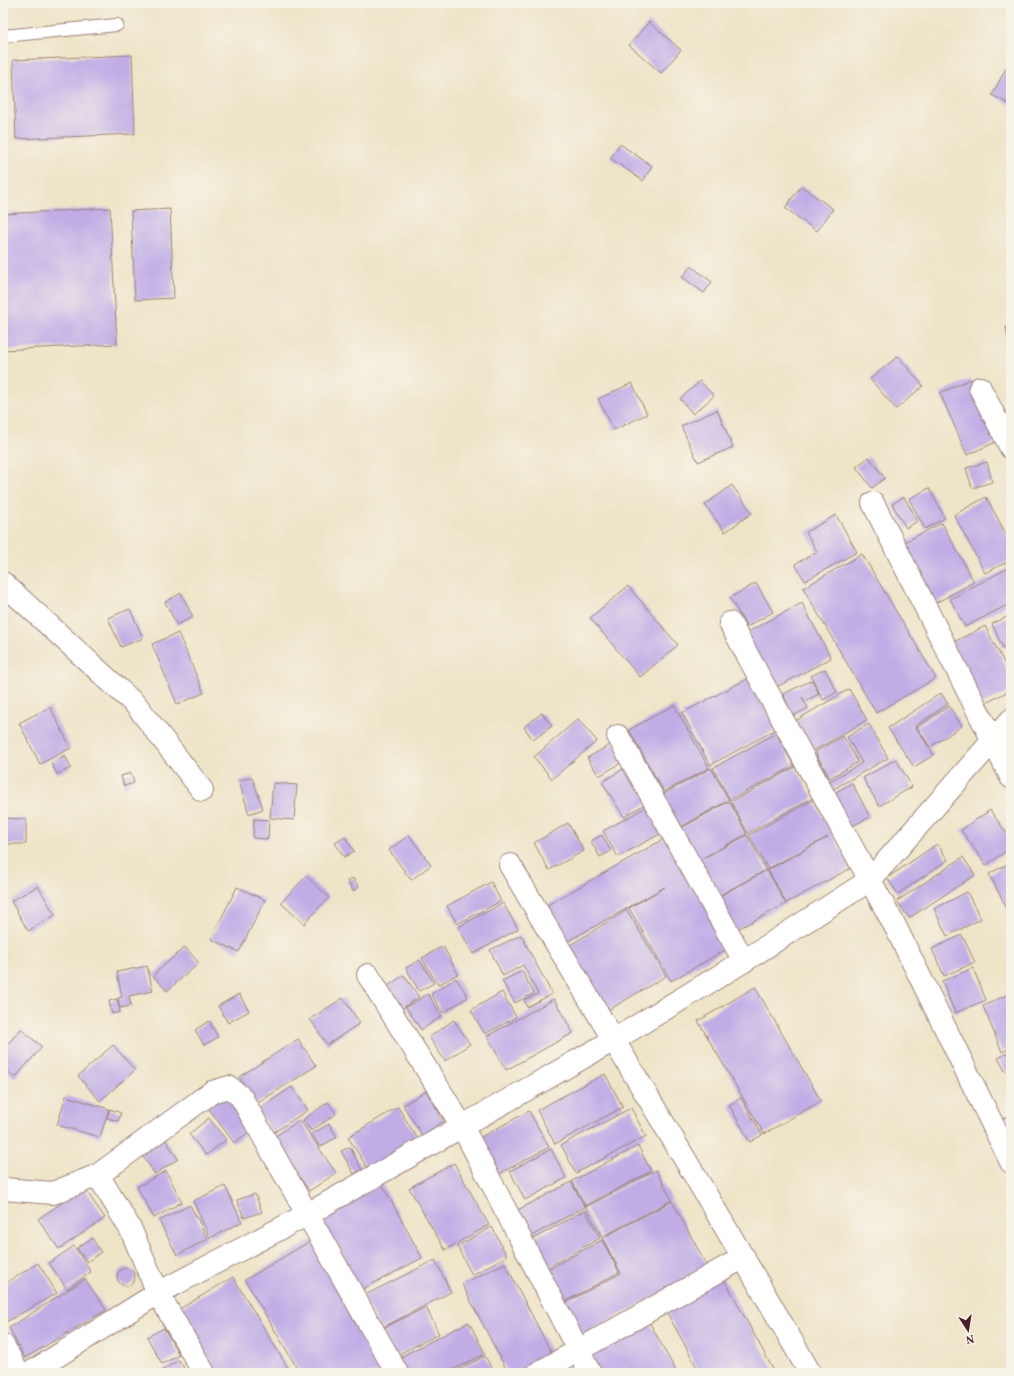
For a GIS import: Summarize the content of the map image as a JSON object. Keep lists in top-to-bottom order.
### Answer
{
  "north": "bottom"
}
